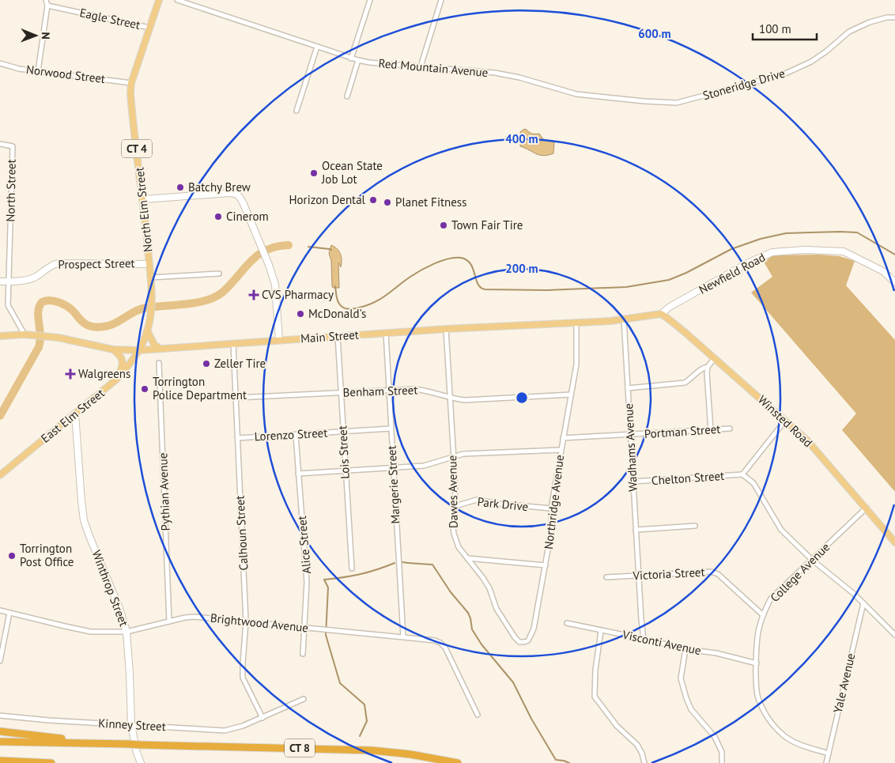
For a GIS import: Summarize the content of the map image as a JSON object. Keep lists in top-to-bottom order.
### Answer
{
  "streets": {
    "highway": ["CT 8"],
    "main road": [
      "CT 4",
      "North Elm Street",
      "Main Street",
      "East Elm Street",
      "Winsted Road"
    ],
    "street": [
      "Eagle Street",
      "Red Mountain Avenue",
      "Norwood Street",
      "Stoneridge Drive",
      "North Street",
      "Prospect Street",
      "Newfield Road",
      "Benham Street",
      "Portman Street",
      "Lorenzo Street",
      "Wadhams Avenue",
      "Lois Street",
      "Chelton Street",
      "Margerie Street",
      "Pythian Avenue",
      "Dawes Avenue",
      "Northridge Avenue",
      "Park Drive",
      "Calhoun Street",
      "Alice Street",
      "College Avenue",
      "Victoria Street",
      "Winthrop Street",
      "Brightwood Avenue",
      "Visconti Avenue",
      "Yale Avenue",
      "Kinney Street"
    ]
  },
  "crossings": [
    ["Eagle Street", "North Elm Street"],
    ["Red Mountain Avenue", "Stoneridge Drive"],
    ["Norwood Street", "North Elm Street"],
    ["North Street", "Prospect Street"],
    ["North Street", "Main Street"],
    ["North Elm Street", "Prospect Street"],
    ["North Elm Street", "Main Street"],
    ["North Elm Street", "East Elm Street"],
    ["Newfield Road", "Main Street"],
    ["Newfield Road", "Winsted Road"],
    ["Main Street", "East Elm Street"],
    ["Main Street", "Winsted Road"],
    ["Main Street", "Wadhams Avenue"],
    ["Main Street", "Lois Street"],
    ["Main Street", "Margerie Street"],
    ["Main Street", "Dawes Avenue"],
    ["Main Street", "Northridge Avenue"],
    ["Main Street", "Calhoun Street"],
    ["Benham Street", "Lois Street"],
    ["Benham Street", "Margerie Street"],
    ["Benham Street", "Dawes Avenue"],
    ["Benham Street", "Northridge Avenue"],
    ["Benham Street", "Calhoun Street"],
    ["East Elm Street", "Winthrop Street"],
    ["Winsted Road", "College Avenue"],
    ["Portman Street", "Wadhams Avenue"],
    ["Portman Street", "Northridge Avenue"],
    ["Lorenzo Street", "Lois Street"],
    ["Lorenzo Street", "Margerie Street"],
    ["Lorenzo Street", "Calhoun Street"],
    ["Lorenzo Street", "Alice Street"],
    ["Wadhams Avenue", "Chelton Street"],
    ["Wadhams Avenue", "Victoria Street"],
    ["Wadhams Avenue", "Visconti Avenue"],
    ["Margerie Street", "Brightwood Avenue"],
    ["Pythian Avenue", "Brightwood Avenue"],
    ["Dawes Avenue", "Northridge Avenue"],
    ["Dawes Avenue", "Park Drive"],
    ["Northridge Avenue", "Park Drive"],
    ["Calhoun Street", "Brightwood Avenue"],
    ["Calhoun Street", "Kinney Street"],
    ["Alice Street", "Brightwood Avenue"],
    ["College Avenue", "Victoria Street"],
    ["College Avenue", "Visconti Avenue"],
    ["College Avenue", "Yale Avenue"],
    ["Winthrop Street", "Brightwood Avenue"],
    ["Winthrop Street", "Kinney Street"]
  ],
  "places": {
    "other": [
      "Ocean State Job Lot",
      "Batchy Brew",
      "Horizon Dental",
      "Planet Fitness",
      "Cinerom",
      "Town Fair Tire",
      "McDonald's",
      "Zeller Tire",
      "Torrington Police Department",
      "Torrington Post Office"
    ],
    "health": ["CVS Pharmacy", "Walgreens"]
  },
  "scale_bar": "100 m",
  "north": "right",
  "rings": ["600 m", "400 m", "200 m"]
}
